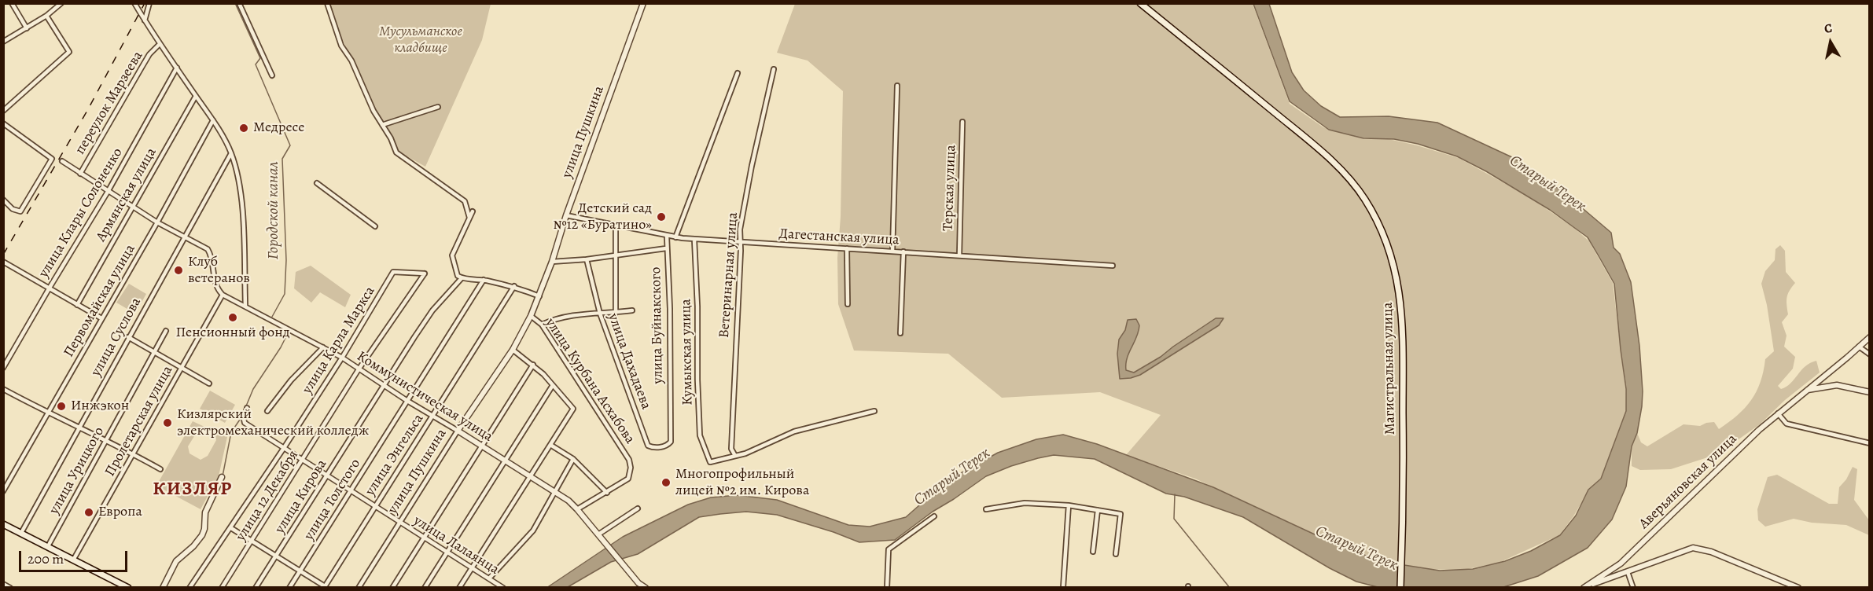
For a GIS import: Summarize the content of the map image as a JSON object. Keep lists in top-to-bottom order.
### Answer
{
  "streets": {
    "main road": ["Магистральная улица"],
    "street": [
      "переулок Марзеева",
      "улица Пушкина",
      "Терская улица",
      "Армянская улица",
      "улица Клары Солоненко",
      "Дагестанская улица",
      "Ветеринарная улица",
      "Первомайская улица",
      "улица Буйнакского",
      "улица Суслова",
      "улица Карла Маркса",
      "Кумыкская улица",
      "улица Дахадаева",
      "улица Курбана Асхабова",
      "Коммунистическая улица",
      "Пролетарская улица",
      "улица Энгельса",
      "улица Урицкого",
      "Аверьяновская улица",
      "улица 12 Декабря",
      "улица Кирова",
      "улица Толстого",
      "улица Лалаянца"
    ]
  },
  "crossings": [
    ["улица Пушкина", "Дагестанская улица"],
    ["улица Пушкина", "улица Курбана Асхабова"],
    ["улица Пушкина", "Коммунистическая улица"],
    ["улица Пушкина", "улица Лалаянца"],
    ["Терская улица", "Дагестанская улица"],
    ["Дагестанская улица", "Ветеринарная улица"],
    ["Дагестанская улица", "улица Буйнакского"],
    ["Дагестанская улица", "Кумыкская улица"],
    ["Ветеринарная улица", "Кумыкская улица"],
    ["улица Буйнакского", "улица Дахадаева"],
    ["улица Карла Маркса", "Коммунистическая улица"],
    ["улица Карла Маркса", "улица 12 Декабря"],
    ["улица Карла Маркса", "улица Лалаянца"],
    ["Коммунистическая улица", "Пролетарская улица"],
    ["Коммунистическая улица", "улица Энгельса"],
    ["Коммунистическая улица", "улица 12 Декабря"],
    ["Коммунистическая улица", "улица Кирова"],
    ["Коммунистическая улица", "улица Толстого"],
    ["улица Энгельса", "улица Лалаянца"],
    ["улица 12 Декабря", "улица Лалаянца"],
    ["улица Кирова", "улица Лалаянца"],
    ["улица Толстого", "улица Лалаянца"]
  ],
  "districts": ["КИЗЛЯР"],
  "water": ["Старый Терек", "Городской канал"],
  "parks": ["Мусульманское кладбище"],
  "places": [
    "Медресе",
    "Детский сад №12 «Буратино»",
    "Клуб ветеранов",
    "Пенсионный фонд",
    "Инжэкон",
    "Кизлярский электромеханический колледж",
    "Многопрофильный лицей №2 им. Кирова",
    "Европа"
  ],
  "scale_bar": "200 m",
  "north": "top"
}
